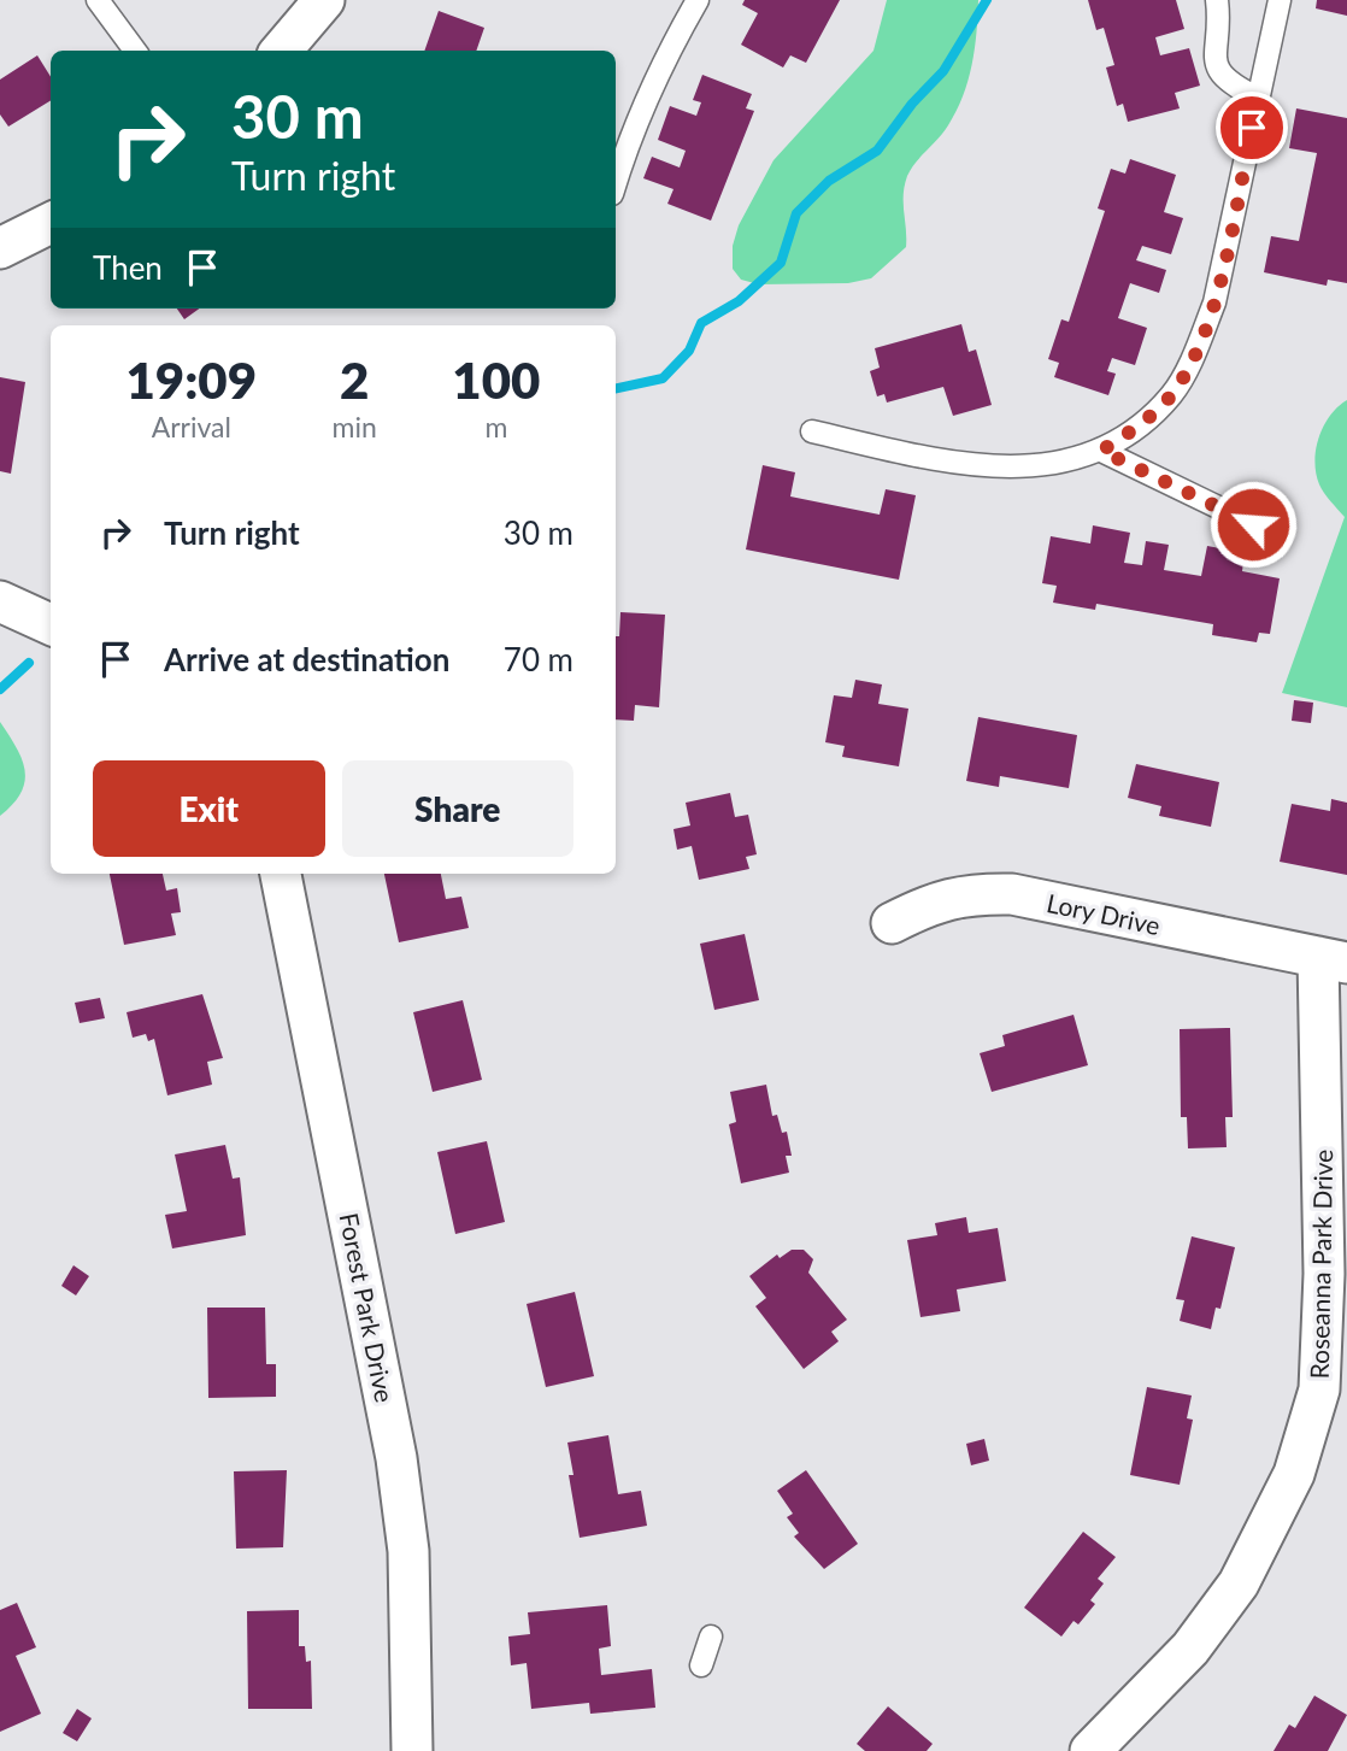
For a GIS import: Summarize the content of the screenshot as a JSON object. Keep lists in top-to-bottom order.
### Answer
{
  "streets": {
    "street": ["Lory Drive", "Roseanna Park Drive", "Forest Park Drive"]
  },
  "crossings": [
    ["Lory Drive", "Roseanna Park Drive"]
  ],
  "page": {
    "turn": ["30 m", "Turn right"],
    "then": "Then",
    "eta": [
      "19:09",
      "Arrival",
      "2",
      "min",
      "100",
      "m"
    ],
    "list": [
      {
        "name": "Turn right",
        "value": "30 m"
      },
      {
        "name": "Arrive at destination",
        "value": "70 m"
      }
    ],
    "buttons": ["Exit", "Share"]
  }
}
